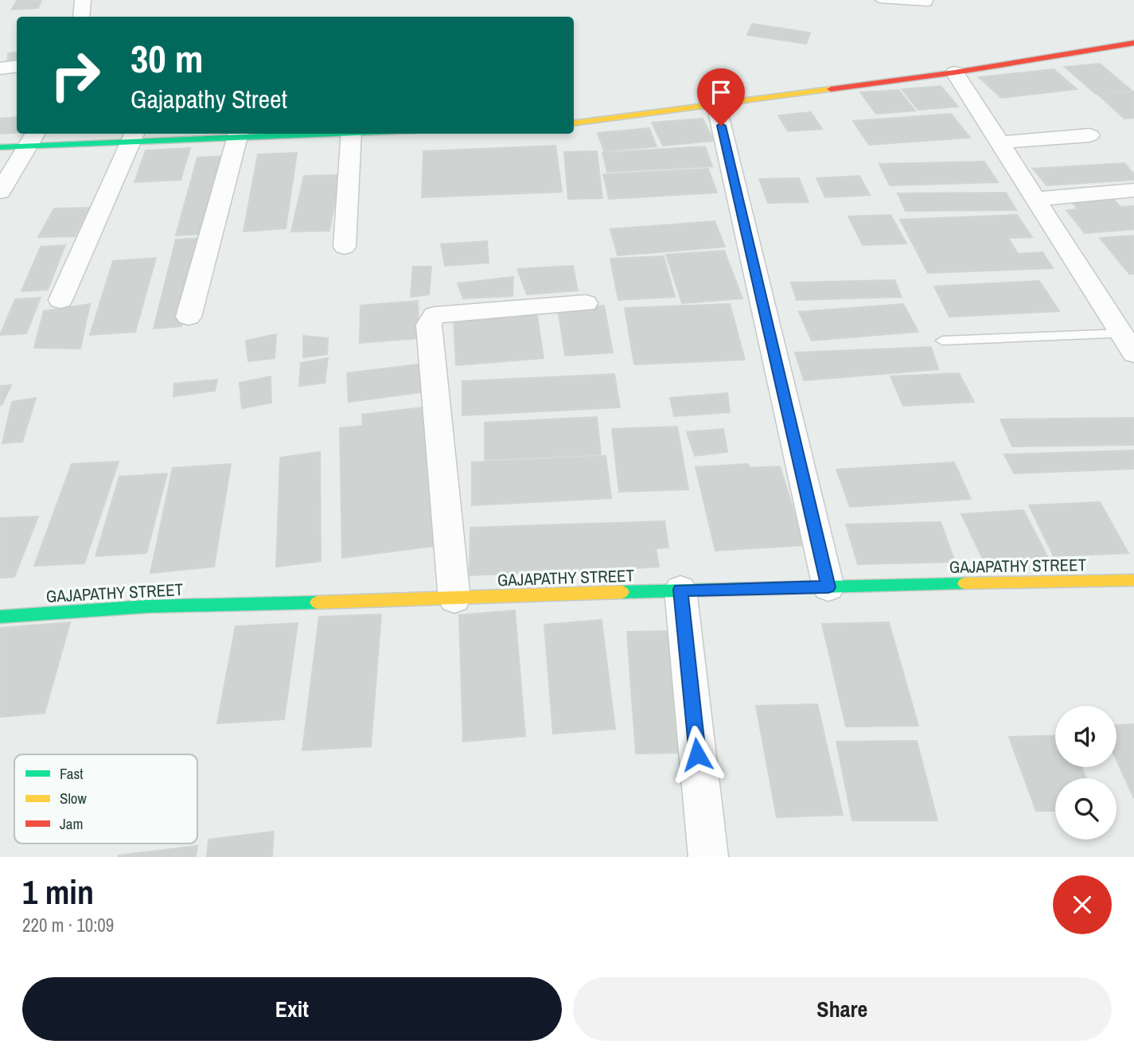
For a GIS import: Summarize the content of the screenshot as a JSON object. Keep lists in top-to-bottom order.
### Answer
{
  "streets": {
    "street": ["GAJAPATHY STREET"]
  },
  "legend": ["Fast", "Slow", "Jam"],
  "page": {
    "turn": ["30 m", "Gajapathy Street"],
    "heading": ["1 min", "220 m · 10:09"],
    "buttons": ["Exit", "Share"]
  }
}
